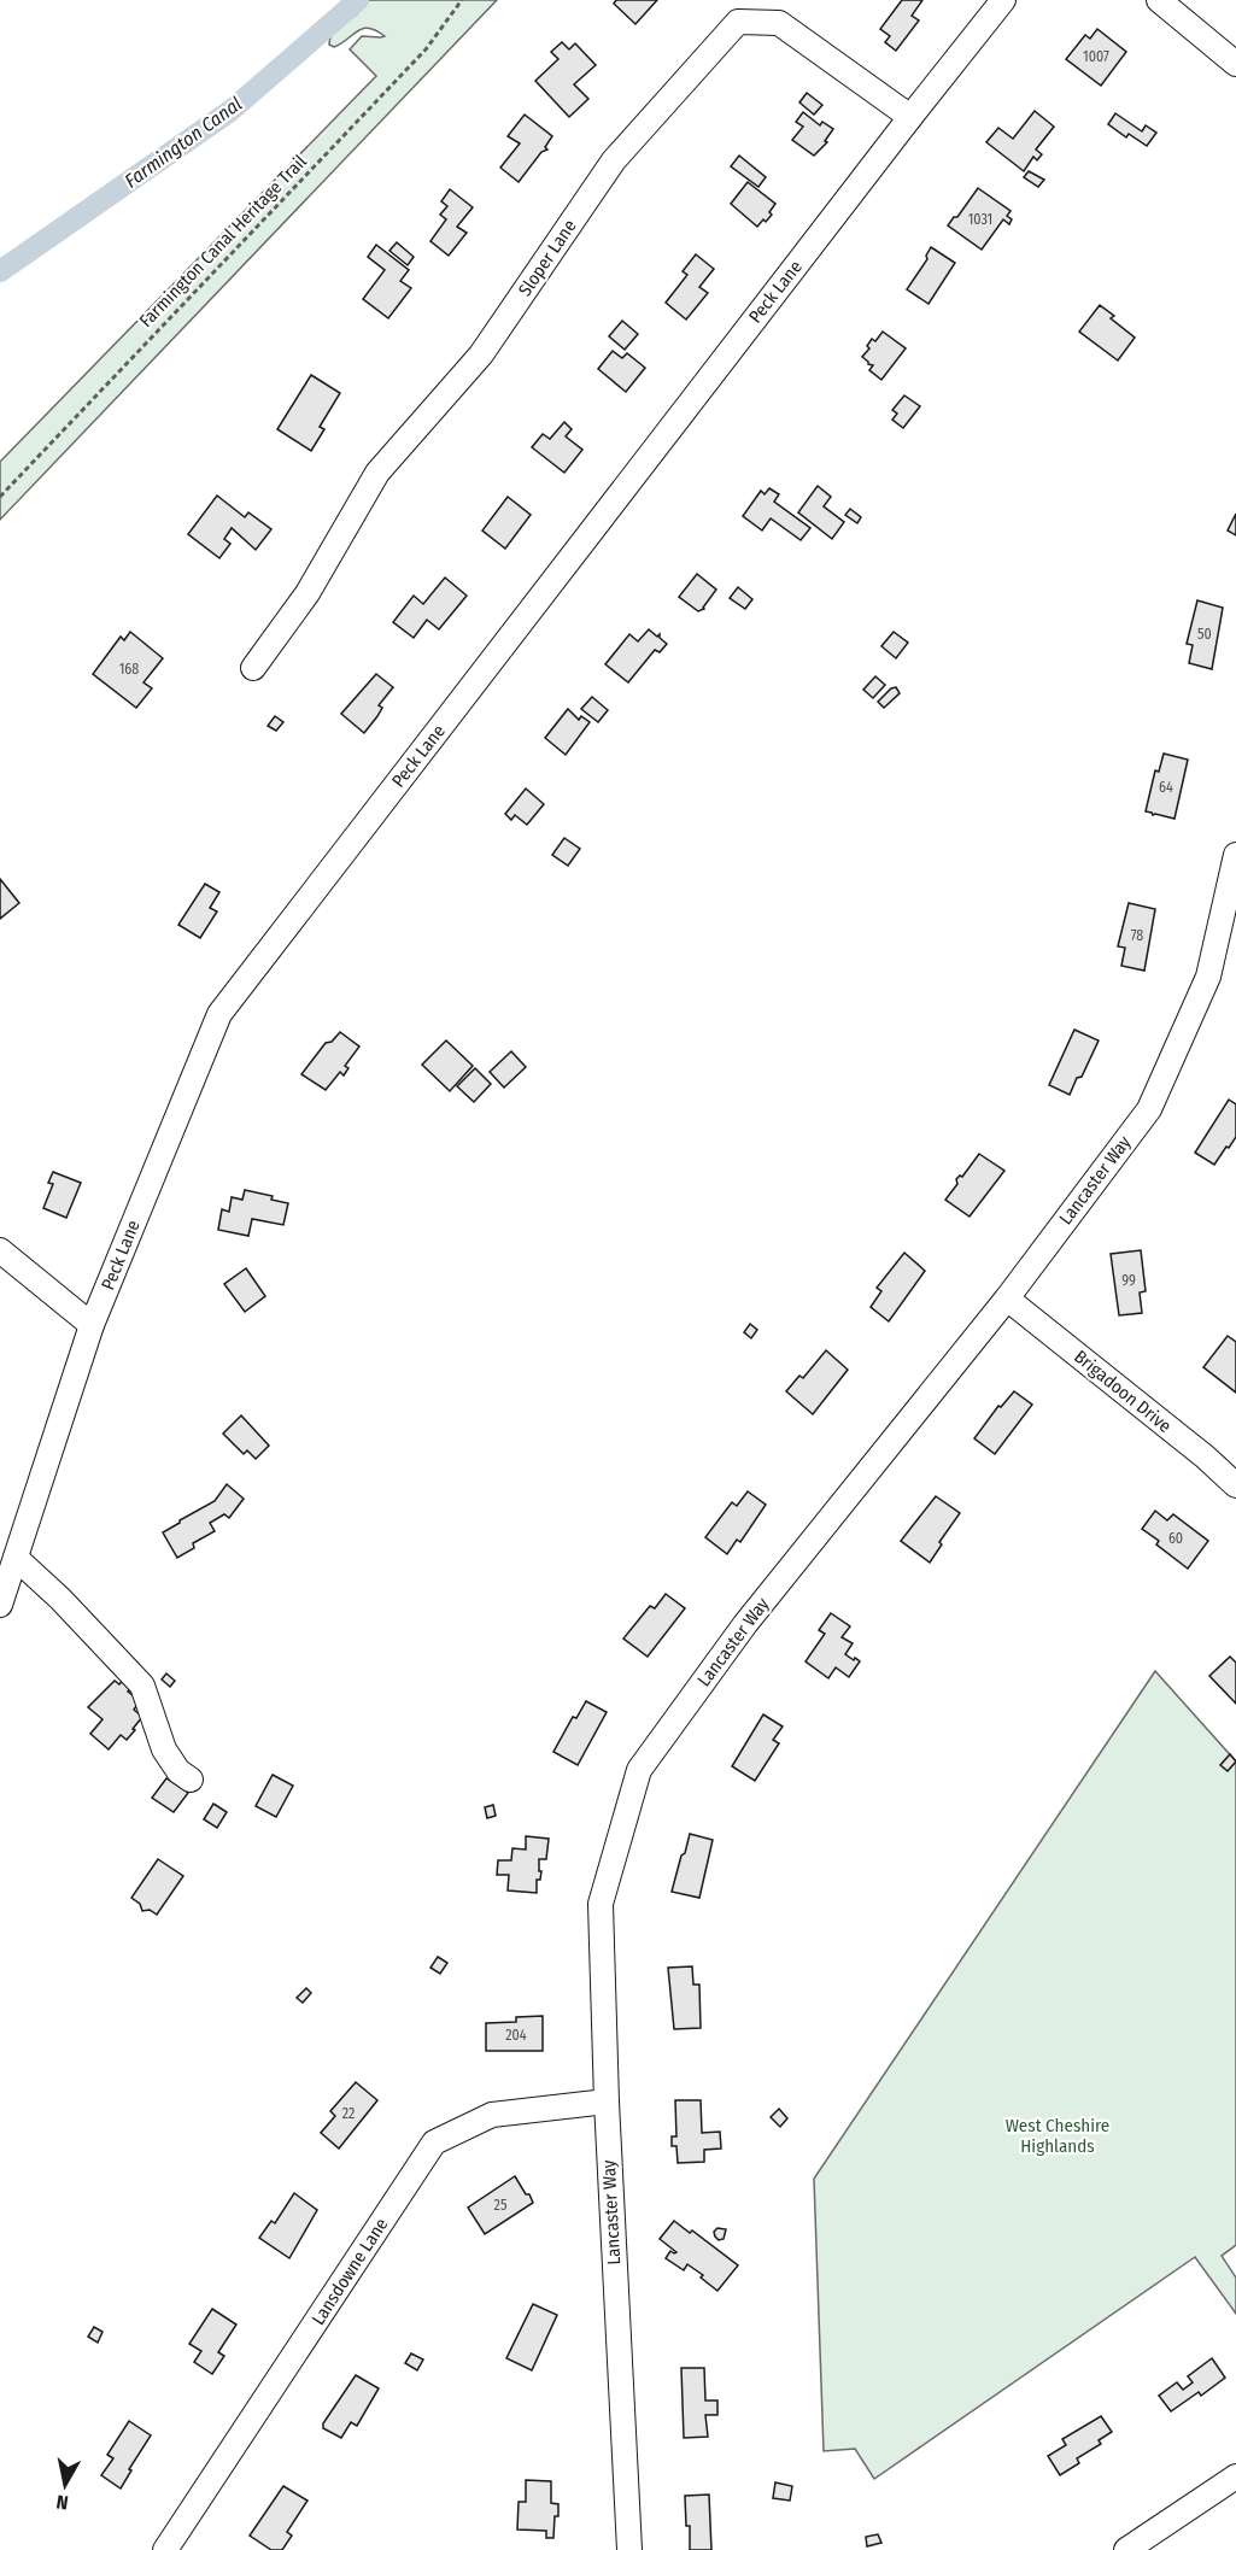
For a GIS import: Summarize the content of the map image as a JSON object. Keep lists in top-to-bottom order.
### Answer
{
  "streets": {
    "street": [
      "Sloper Lane",
      "Peck Lane",
      "Lancaster Way",
      "Brigadoon Drive",
      "Lansdowne Lane"
    ],
    "path": ["Farmington Canal Heritage Trail"]
  },
  "crossings": [
    ["Sloper Lane", "Peck Lane"],
    ["Lancaster Way", "Brigadoon Drive"],
    ["Lancaster Way", "Lansdowne Lane"]
  ],
  "water": ["Farmington Canal"],
  "parks": ["West Cheshire Highlands"],
  "house_numbers": [
    "1007",
    "1031",
    "50",
    "168",
    "64",
    "78",
    "99",
    "60",
    "204",
    "22",
    "25"
  ],
  "north": "bottom"
}
